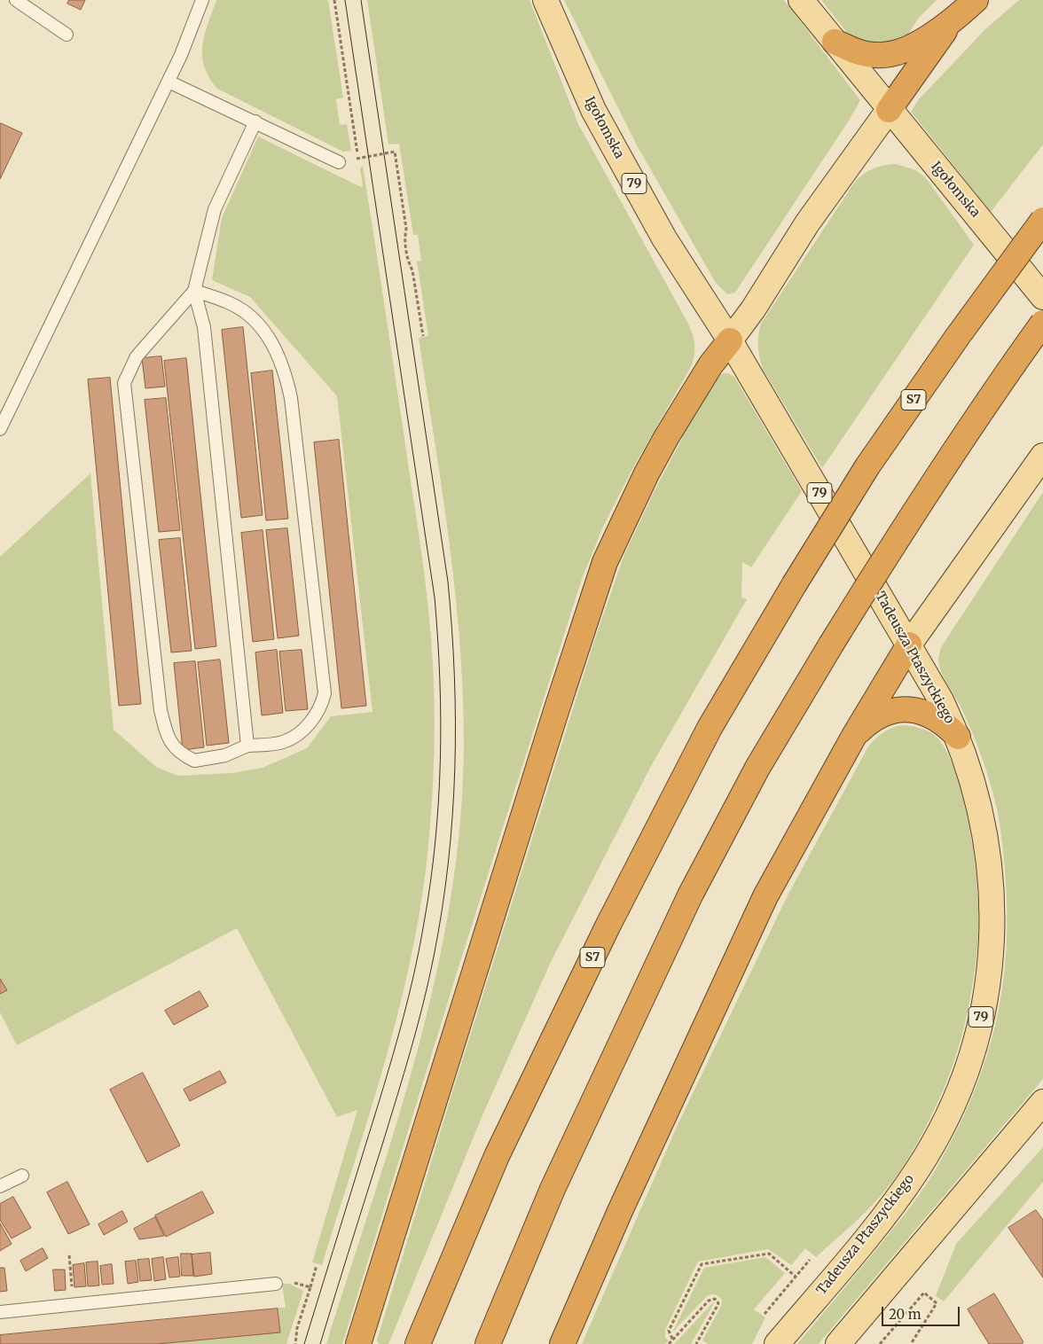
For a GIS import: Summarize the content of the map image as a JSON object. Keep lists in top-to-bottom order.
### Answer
{
  "streets": {
    "highway": ["S7"],
    "main road": ["Igołomska", "79", "Tadeusza Ptaszyckiego"]
  },
  "crossings": [
    ["Igołomska", "Tadeusza Ptaszyckiego"]
  ],
  "scale_bar": "20 m"
}
